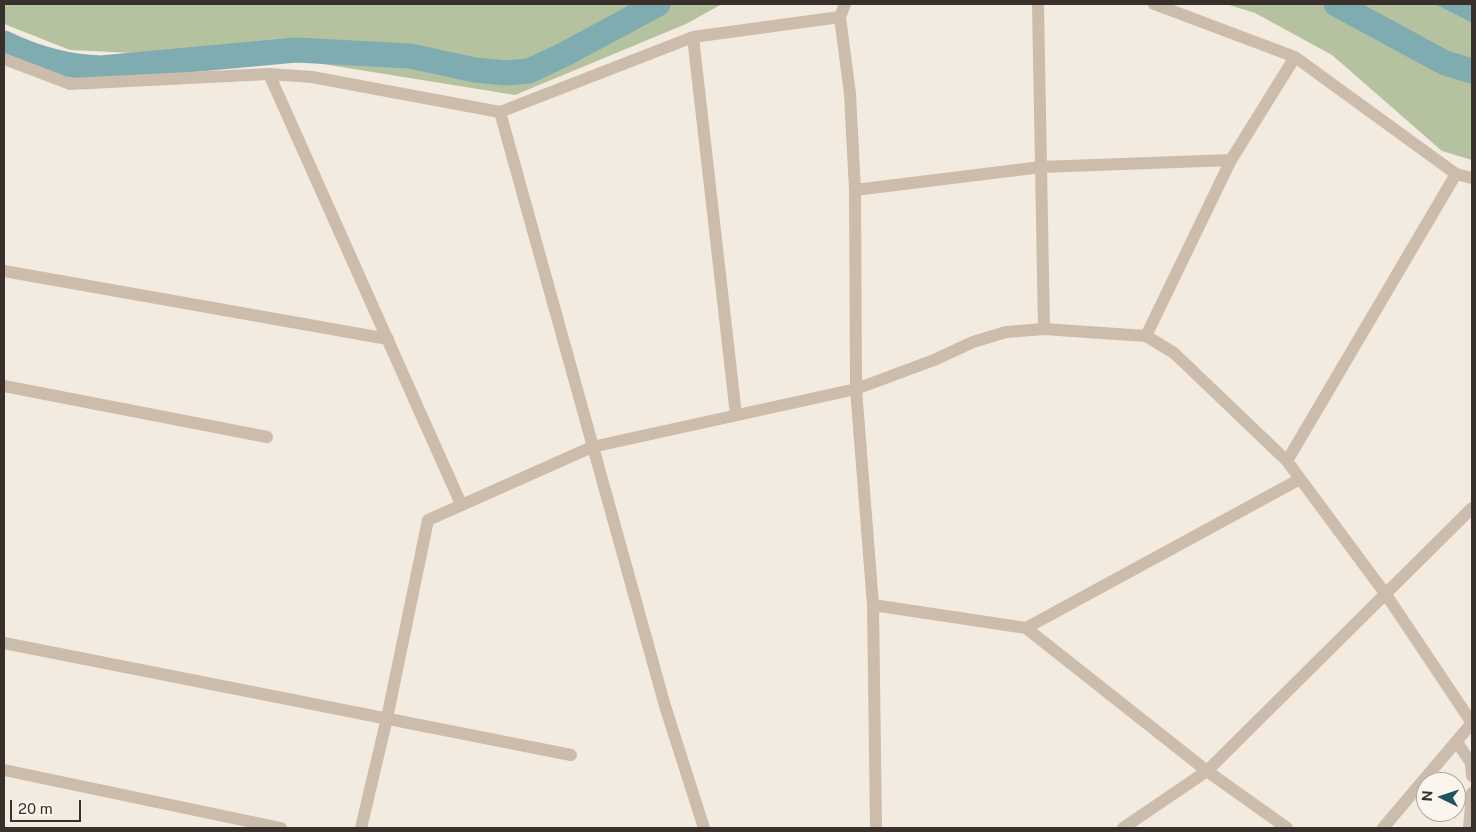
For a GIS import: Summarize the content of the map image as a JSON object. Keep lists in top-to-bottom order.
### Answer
{
  "scale_bar": "20 m",
  "north": "left"
}
